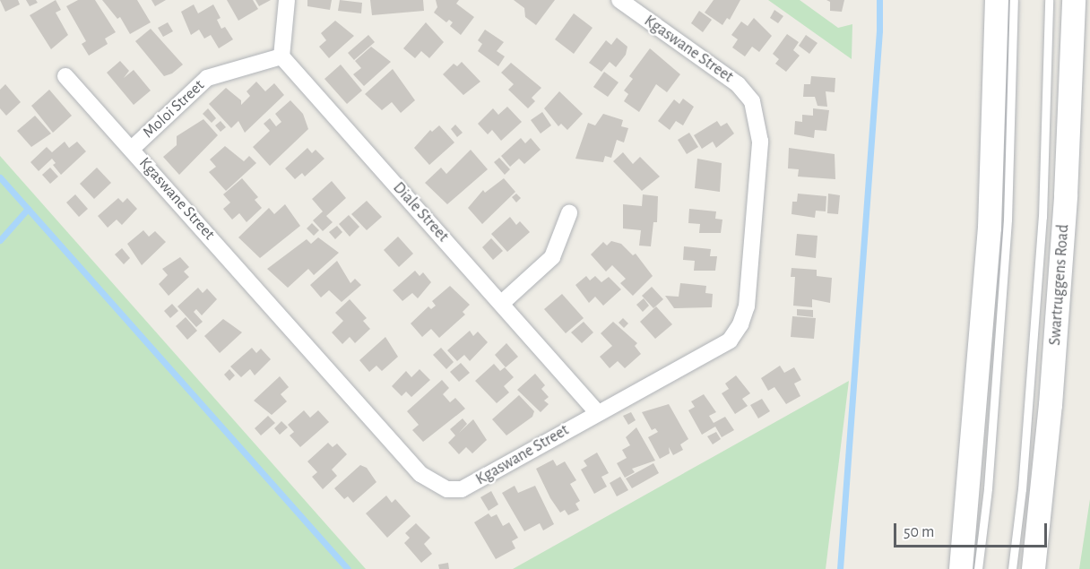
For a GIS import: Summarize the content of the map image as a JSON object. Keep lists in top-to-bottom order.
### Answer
{
  "streets": {
    "main road": ["Swartruggens Road"],
    "street": ["Kgaswane Street", "Moloi Street", "Diale Street"]
  },
  "crossings": [
    ["Kgaswane Street", "Moloi Street"],
    ["Kgaswane Street", "Diale Street"],
    ["Moloi Street", "Diale Street"]
  ],
  "scale_bar": "50 m"
}
